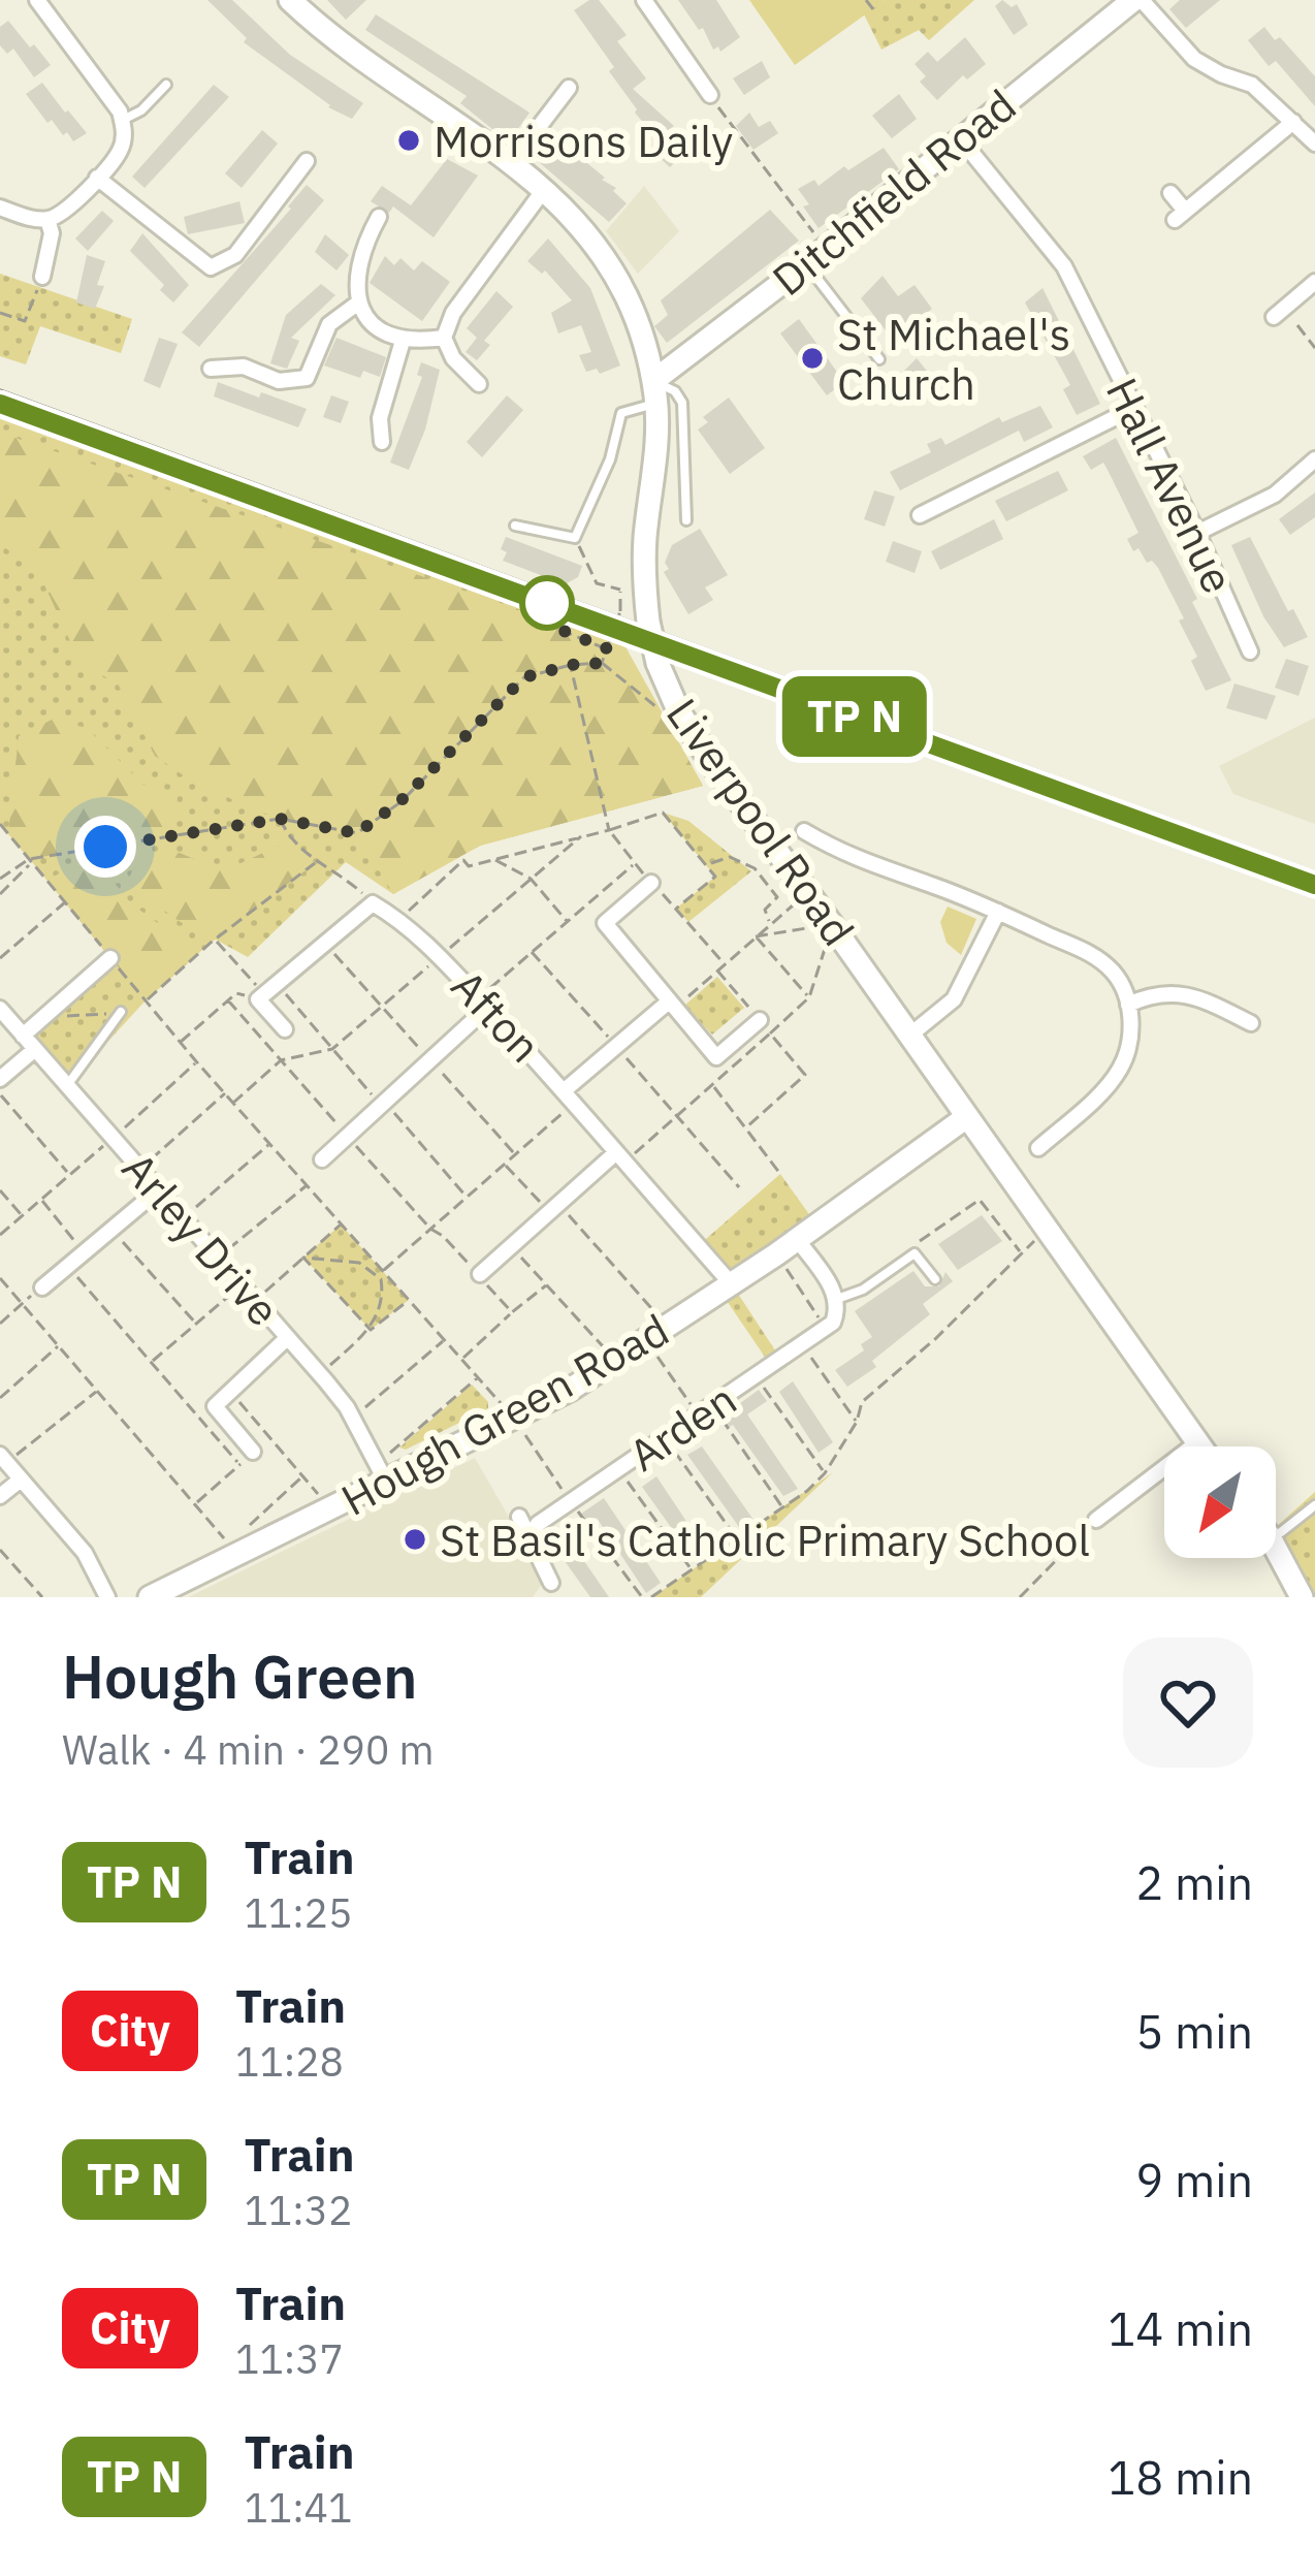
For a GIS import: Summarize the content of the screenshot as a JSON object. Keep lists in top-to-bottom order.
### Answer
{
  "streets": {
    "main road": ["Ditchfield Road", "Liverpool Road", "Hough Green Road"],
    "street": [
      "Hall Avenue",
      "Afton",
      "Arley Drive",
      "Arden"
    ]
  },
  "crossings": [
    ["Ditchfield Road", "Hall Avenue"],
    ["Ditchfield Road", "Liverpool Road"],
    ["Liverpool Road", "Hough Green Road"],
    ["Afton", "Hough Green Road"],
    ["Arley Drive", "Hough Green Road"]
  ],
  "places": ["Morrisons Daily", "St Michael's Church", "St Basil's Catholic Primary School"],
  "north": "bottom left",
  "page": {
    "on_map": "TP N",
    "heading": ["Hough Green", "Walk · 4 min · 290 m"],
    "list": [
      {
        "mark": "TP N",
        "name": "Train",
        "note": "11:25",
        "value": "2 min"
      },
      {
        "mark": "City",
        "name": "Train",
        "note": "11:28",
        "value": "5 min"
      },
      {
        "mark": "TP N",
        "name": "Train",
        "note": "11:32",
        "value": "9 min"
      },
      {
        "mark": "City",
        "name": "Train",
        "note": "11:37",
        "value": "14 min"
      },
      {
        "mark": "TP N",
        "name": "Train",
        "note": "11:41",
        "value": "18 min"
      }
    ]
  }
}
